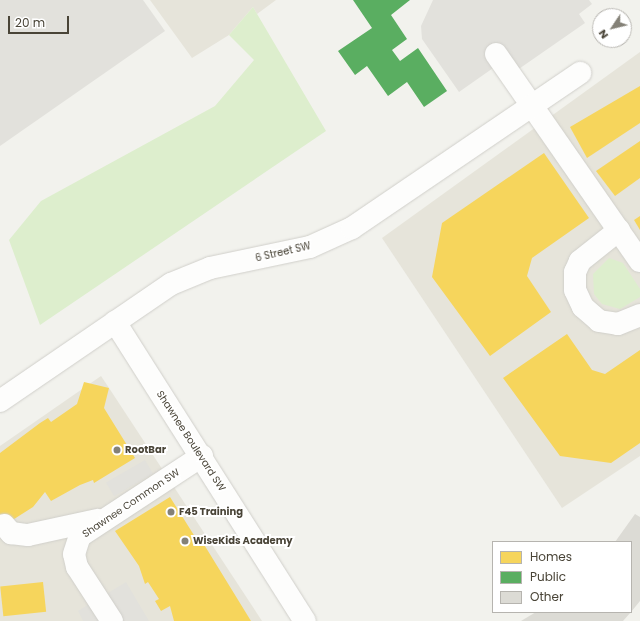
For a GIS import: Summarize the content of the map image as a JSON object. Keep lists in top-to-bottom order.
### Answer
{
  "streets": {
    "street": ["6 Street SW", "Shawnee Boulevard SW", "Shawnee Common SW"]
  },
  "crossings": [
    ["6 Street SW", "Shawnee Boulevard SW"],
    ["Shawnee Boulevard SW", "Shawnee Common SW"]
  ],
  "places": ["RootBar", "F45 Training", "WiseKids Academy"],
  "legend": ["Homes", "Public", "Other"],
  "scale_bar": "20 m",
  "north": "bottom left"
}
